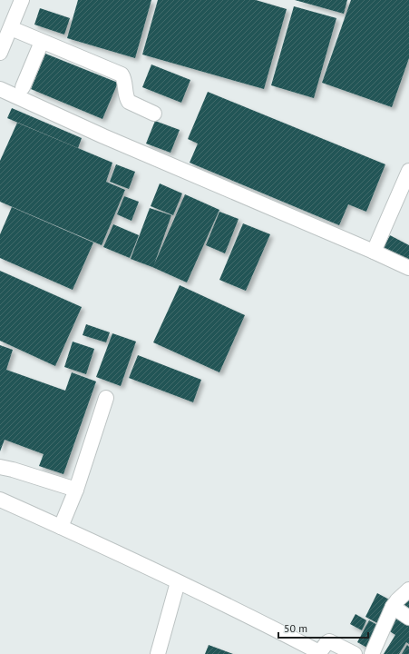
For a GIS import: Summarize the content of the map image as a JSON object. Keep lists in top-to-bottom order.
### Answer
{
  "scale_bar": "50 m"
}
